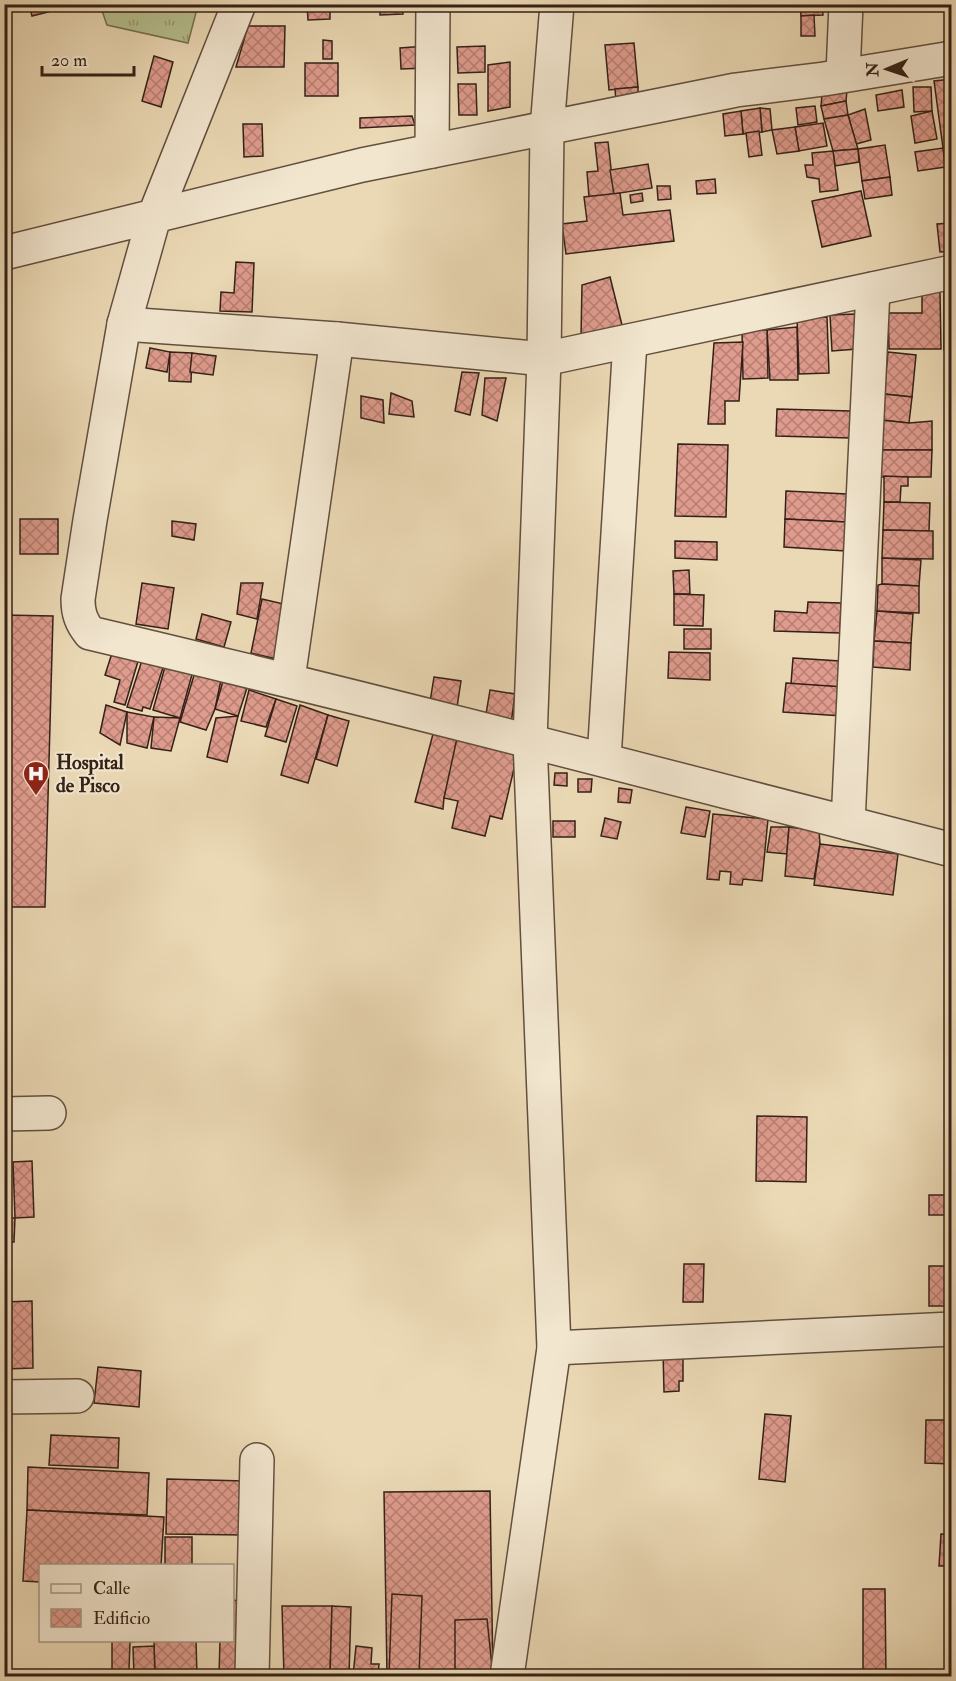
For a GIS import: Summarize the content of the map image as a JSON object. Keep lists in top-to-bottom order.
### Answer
{
  "places": {
    "hospital": ["Hospital de Pisco"]
  },
  "legend": ["Calle", "Edificio"],
  "scale_bar": "20 m",
  "north": "left"
}
